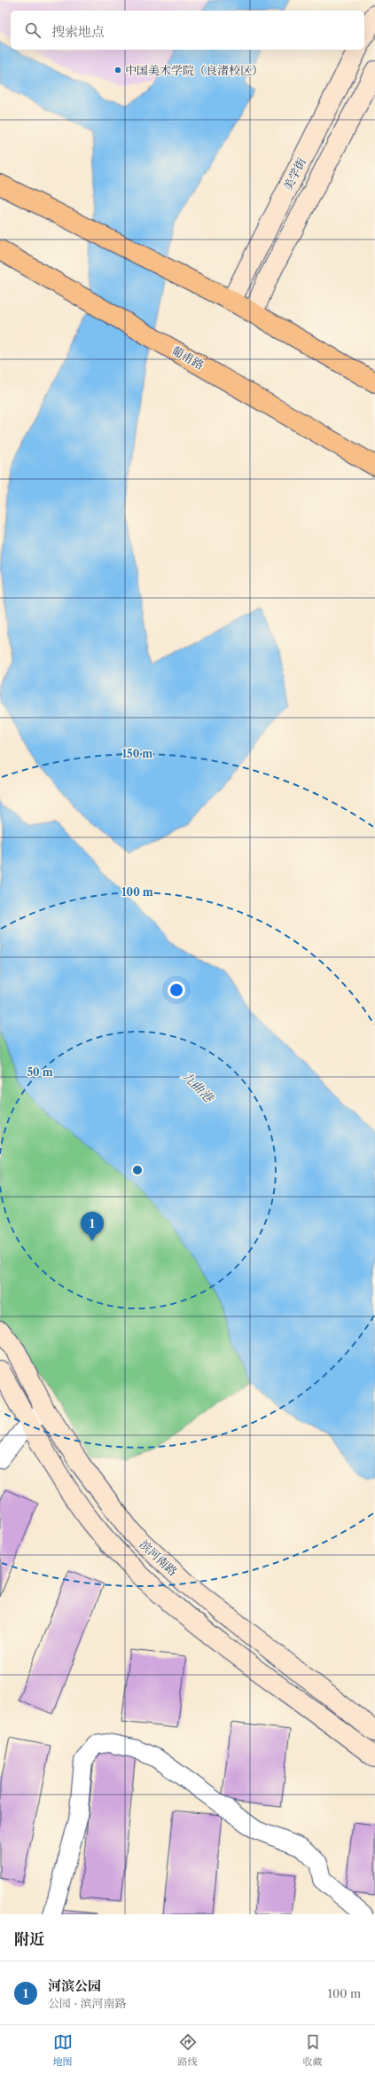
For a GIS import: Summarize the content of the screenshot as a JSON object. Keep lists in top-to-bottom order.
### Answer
{
  "streets": {
    "main road": ["葡甫路"],
    "street": ["美学街", "滨河南路"]
  },
  "water": ["九曲港"],
  "places": ["中国美术学院（良渚校区）"],
  "page": {
    "search": "搜索地点",
    "pins": "1",
    "heading": "附近",
    "list": [
      {
        "mark": "1",
        "name": "河滨公园",
        "note": "公园 · 滨河南路",
        "value": "100 m"
      }
    ],
    "nav": ["地图", "路线", "收藏"]
  },
  "rings": ["150 m", "100 m", "50 m"]
}
